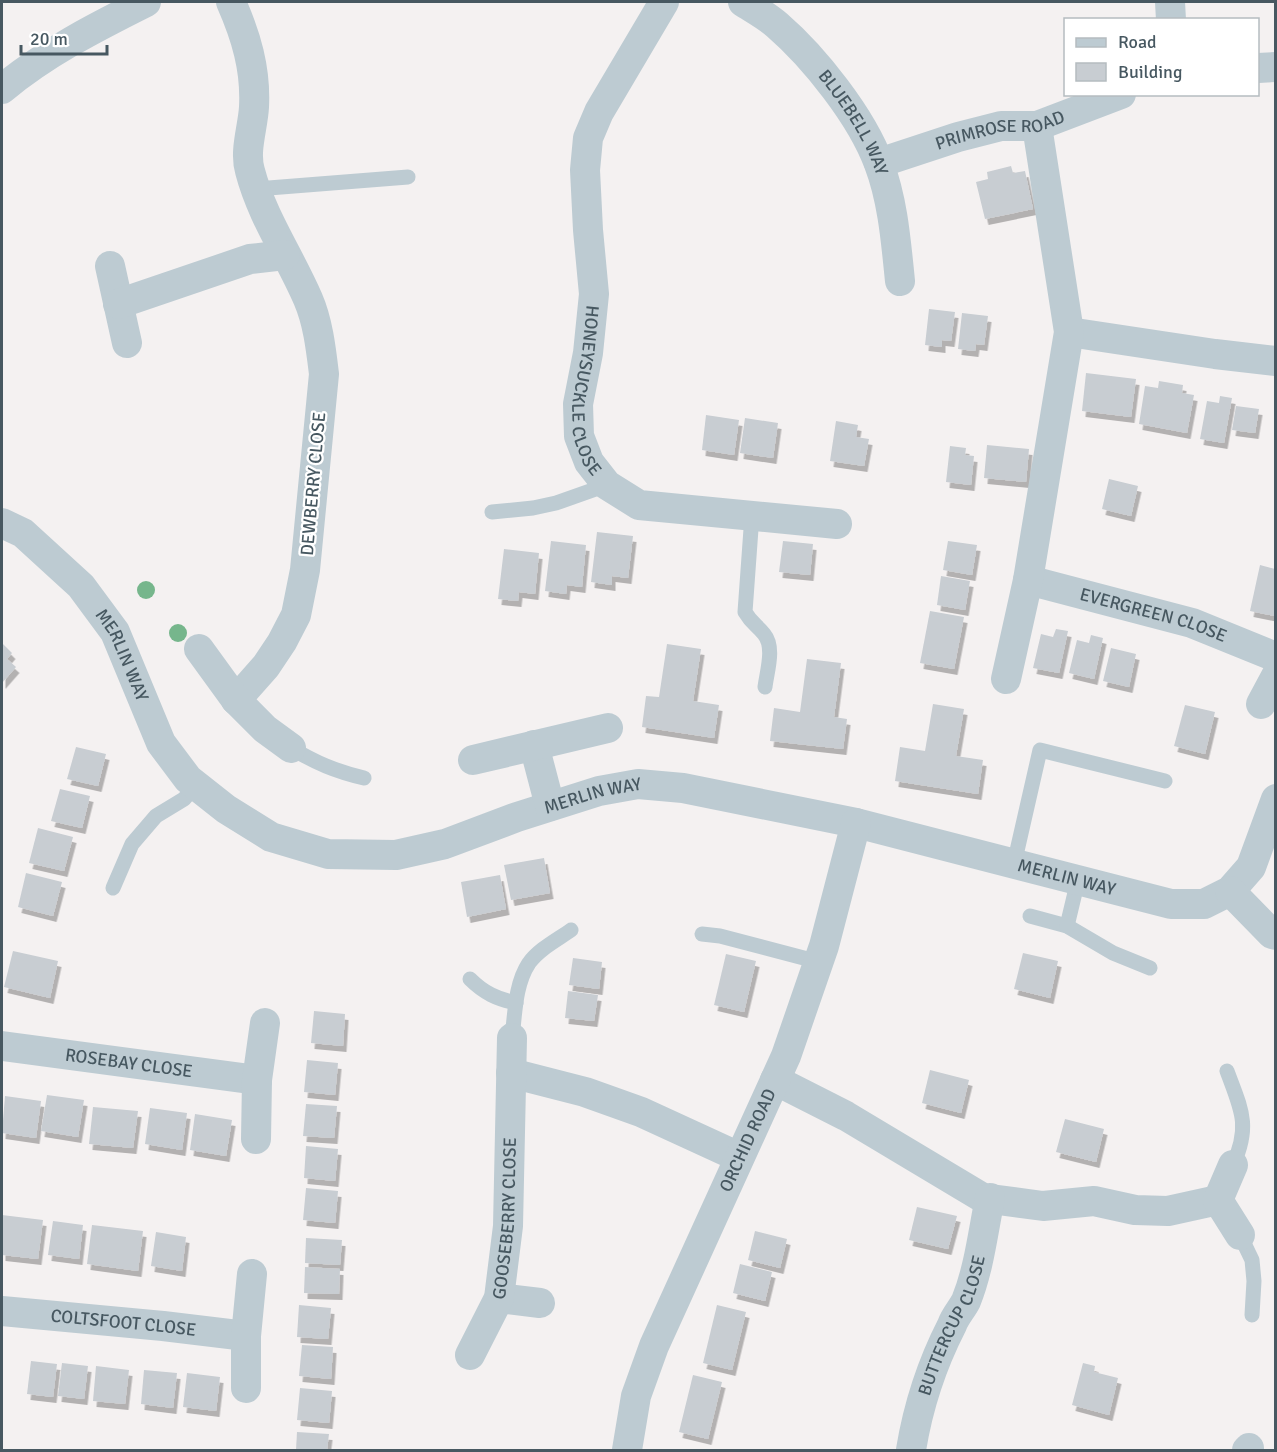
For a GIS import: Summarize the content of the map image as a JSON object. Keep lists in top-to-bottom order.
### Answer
{
  "streets": {
    "street": [
      "BLUEBELL WAY",
      "PRIMROSE ROAD",
      "HONEYSUCKLE CLOSE",
      "DEWBERRY CLOSE",
      "EVERGREEN CLOSE",
      "MERLIN WAY",
      "ROSEBAY CLOSE",
      "ORCHID ROAD",
      "GOOSEBERRY CLOSE",
      "COLTSFOOT CLOSE",
      "BUTTERCUP CLOSE"
    ]
  },
  "crossings": [
    ["BLUEBELL WAY", "PRIMROSE ROAD"],
    ["MERLIN WAY", "ORCHID ROAD"]
  ],
  "legend": ["Road", "Building"],
  "scale_bar": "20 m"
}
